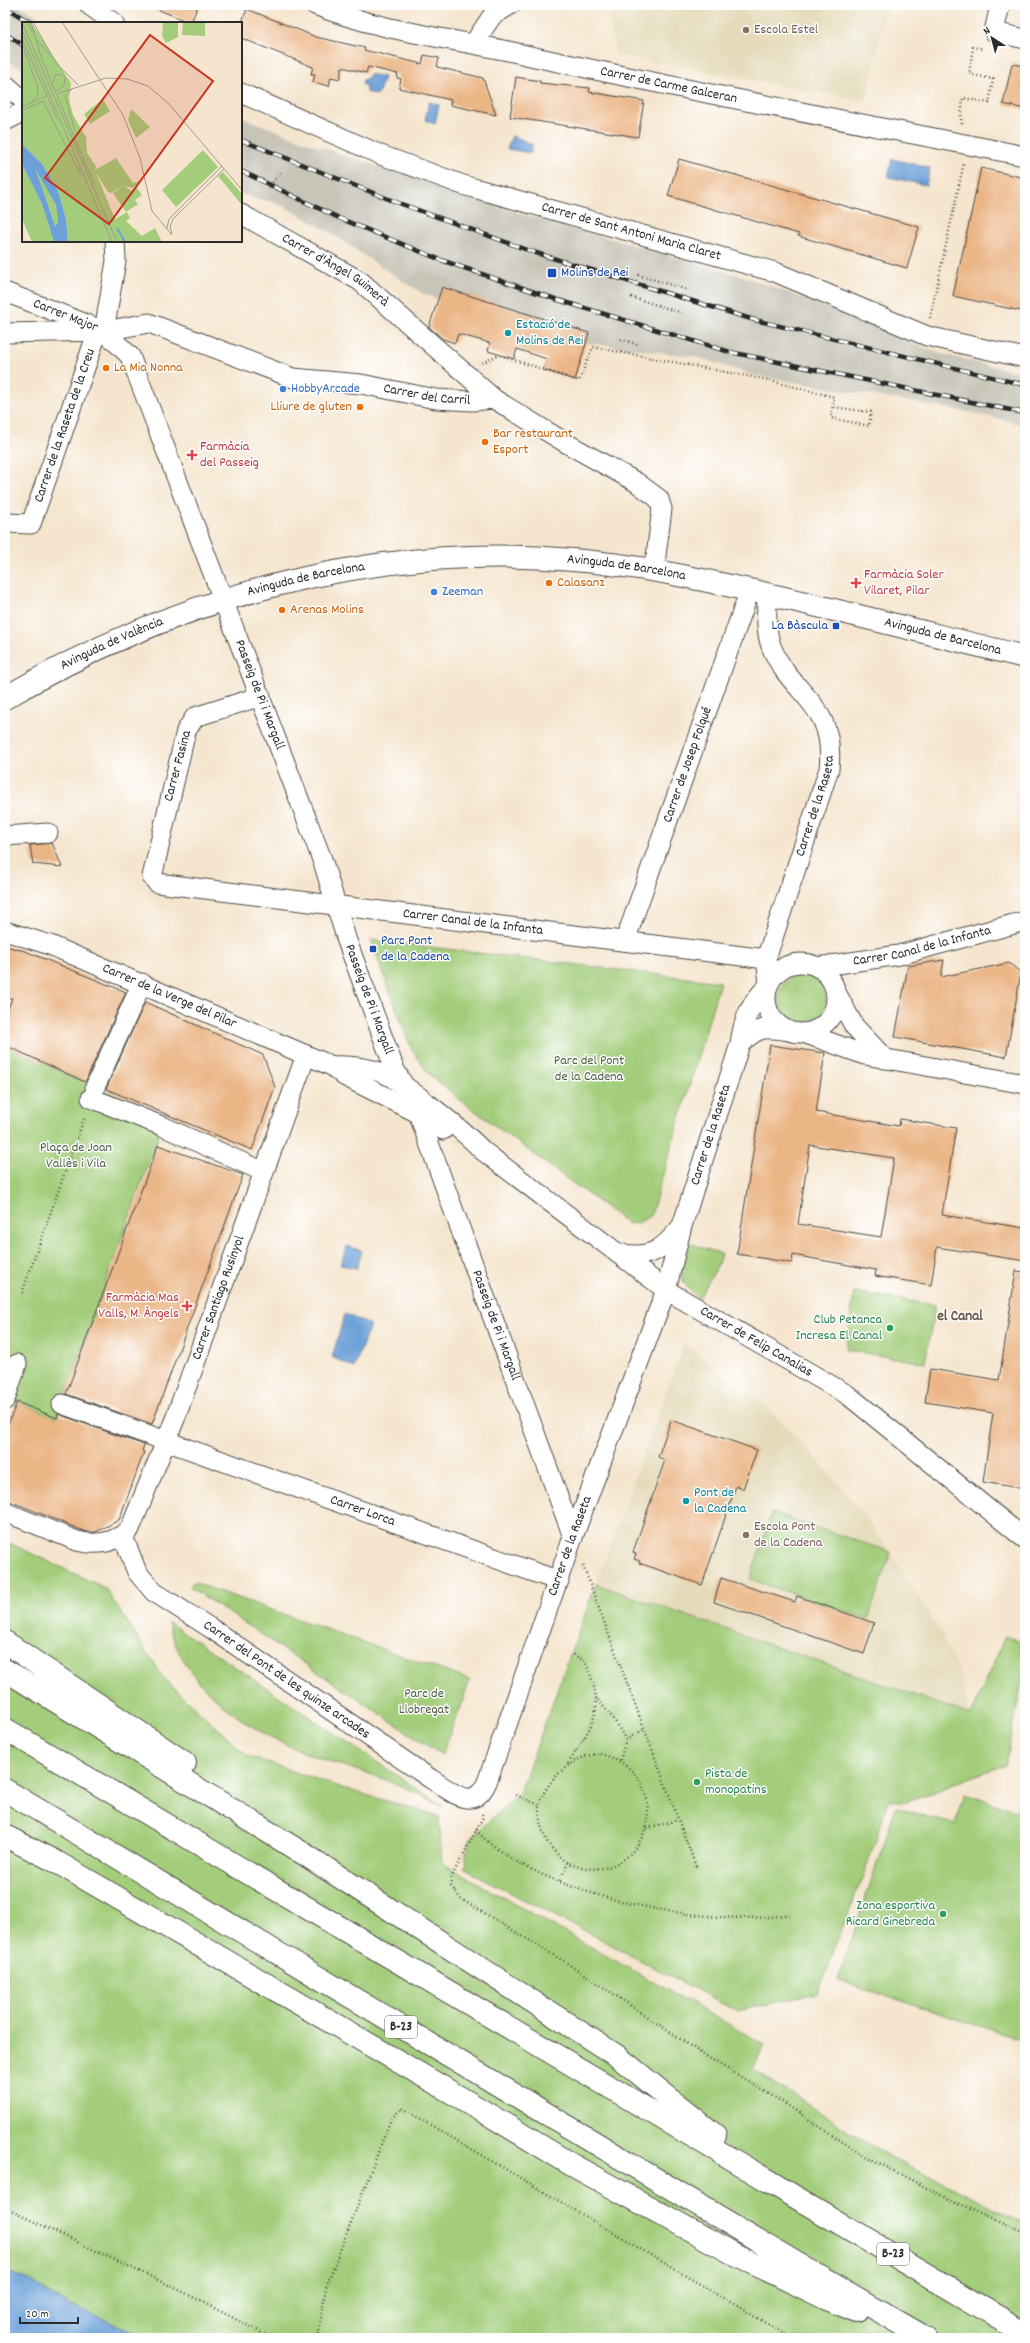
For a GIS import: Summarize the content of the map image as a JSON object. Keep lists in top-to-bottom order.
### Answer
{
  "streets": {
    "main road": ["Avinguda de Barcelona", "Avinguda de València", "B-23"],
    "street": [
      "Carrer de Carme Galceran",
      "Carrer de Sant Antoni Maria Claret",
      "Carrer d'Àngel Guimerà",
      "Carrer Major",
      "Carrer del Carril",
      "Carrer de la Raseta de la Creu",
      "Passeig de Pi i Margall",
      "Carrer de Josep Folqué",
      "Carrer Fasina",
      "Carrer de la Raseta",
      "Carrer Canal de la Infanta",
      "Carrer de la Verge del Pilar",
      "Carrer Santiago Rusinyol",
      "Carrer de Felip Canalias",
      "Carrer Lorca",
      "Carrer del Pont de les quinze arcades"
    ]
  },
  "crossings": [
    ["Carrer d'Àngel Guimerà", "Carrer del Carril"],
    ["Carrer Major", "Carrer del Carril"],
    ["Carrer Major", "Carrer de la Raseta de la Creu"],
    ["Carrer Major", "Passeig de Pi i Margall"],
    ["Carrer del Carril", "Carrer de la Raseta de la Creu"],
    ["Carrer del Carril", "Passeig de Pi i Margall"],
    ["Carrer de la Raseta de la Creu", "Passeig de Pi i Margall"],
    ["Avinguda de Barcelona", "Avinguda de València"],
    ["Avinguda de Barcelona", "Passeig de Pi i Margall"],
    ["Avinguda de Barcelona", "Carrer de Josep Folqué"],
    ["Avinguda de Barcelona", "Carrer de la Raseta"],
    ["Avinguda de València", "Passeig de Pi i Margall"],
    ["Passeig de Pi i Margall", "Carrer Fasina"],
    ["Passeig de Pi i Margall", "Carrer de la Raseta"],
    ["Passeig de Pi i Margall", "Carrer Canal de la Infanta"],
    ["Passeig de Pi i Margall", "Carrer de la Verge del Pilar"],
    ["Passeig de Pi i Margall", "Carrer de Felip Canalias"],
    ["Carrer de Josep Folqué", "Carrer de la Raseta"],
    ["Carrer de Josep Folqué", "Carrer Canal de la Infanta"],
    ["Carrer Fasina", "Carrer Canal de la Infanta"],
    ["Carrer de la Raseta", "Carrer Canal de la Infanta"],
    ["Carrer de la Raseta", "Carrer de Felip Canalias"],
    ["Carrer de la Raseta", "Carrer Lorca"],
    ["Carrer de la Raseta", "Carrer del Pont de les quinze arcades"],
    ["Carrer de la Verge del Pilar", "Carrer Santiago Rusinyol"],
    ["Carrer de la Verge del Pilar", "Carrer de Felip Canalias"],
    ["Carrer Santiago Rusinyol", "Carrer Lorca"],
    ["Carrer Santiago Rusinyol", "Carrer del Pont de les quinze arcades"]
  ],
  "districts": ["el Canal"],
  "parks": ["Parc del Pont de la Cadena", "Plaça de Joan Vallès i Vila", "Parc de Llobregat"],
  "places": {
    "other": [
      "Escola Estel",
      "Estació de Molins de Rei",
      "La Mia Nonna",
      "HobbyArcade",
      "Lliure de gluten",
      "Bar restaurant Esport",
      "Calasanz",
      "Zeeman",
      "Arenas Molins",
      "Club Petanca Incresa El Canal",
      "Pont de la Cadena",
      "Escola Pont de la Cadena",
      "Pista de monopatins",
      "Zona esportiva Ricard Ginebreda"
    ],
    "transit": ["Molins de Rei", "La Bàscula", "Parc Pont de la Cadena"],
    "health": ["Farmàcia del Passeig", "Farmàcia Soler Vilaret, Pilar", "Farmàcia Mas Valls, M. Àngels"]
  },
  "scale_bar": "20 m",
  "north": "top left"
}
